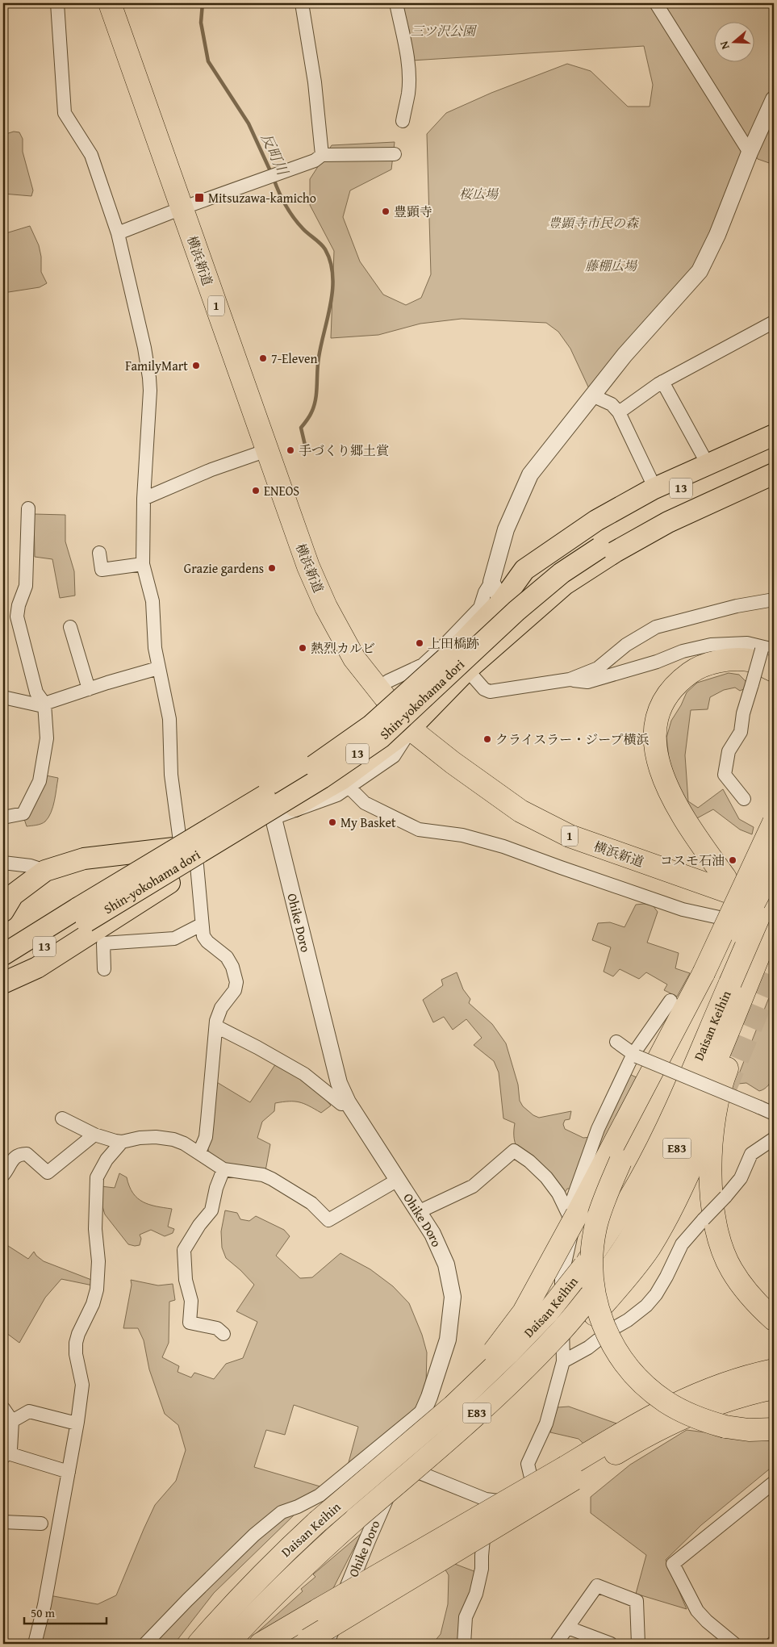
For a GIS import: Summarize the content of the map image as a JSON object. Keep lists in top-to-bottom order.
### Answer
{
  "streets": {
    "highway": [
      "横浜新道",
      "1",
      "Daisan Keihin",
      "E83"
    ],
    "main road": ["13", "Shin-yokohama dori"],
    "street": ["Ohike Doro"]
  },
  "water": ["反町川"],
  "parks": [
    "三ツ沢公園",
    "桜広場",
    "豊顕寺市民の森",
    "藤棚広場"
  ],
  "places": {
    "transit": ["Mitsuzawa-kamicho"],
    "other": [
      "豊顕寺",
      "7-Eleven",
      "FamilyMart",
      "手づくり郷土賞",
      "ENEOS",
      "Grazie gardens",
      "上田橋跡",
      "熱烈カルビ",
      "クライスラー・ジープ横浜",
      "My Basket",
      "コスモ石油"
    ]
  },
  "scale_bar": "50 m",
  "north": "left"
}
